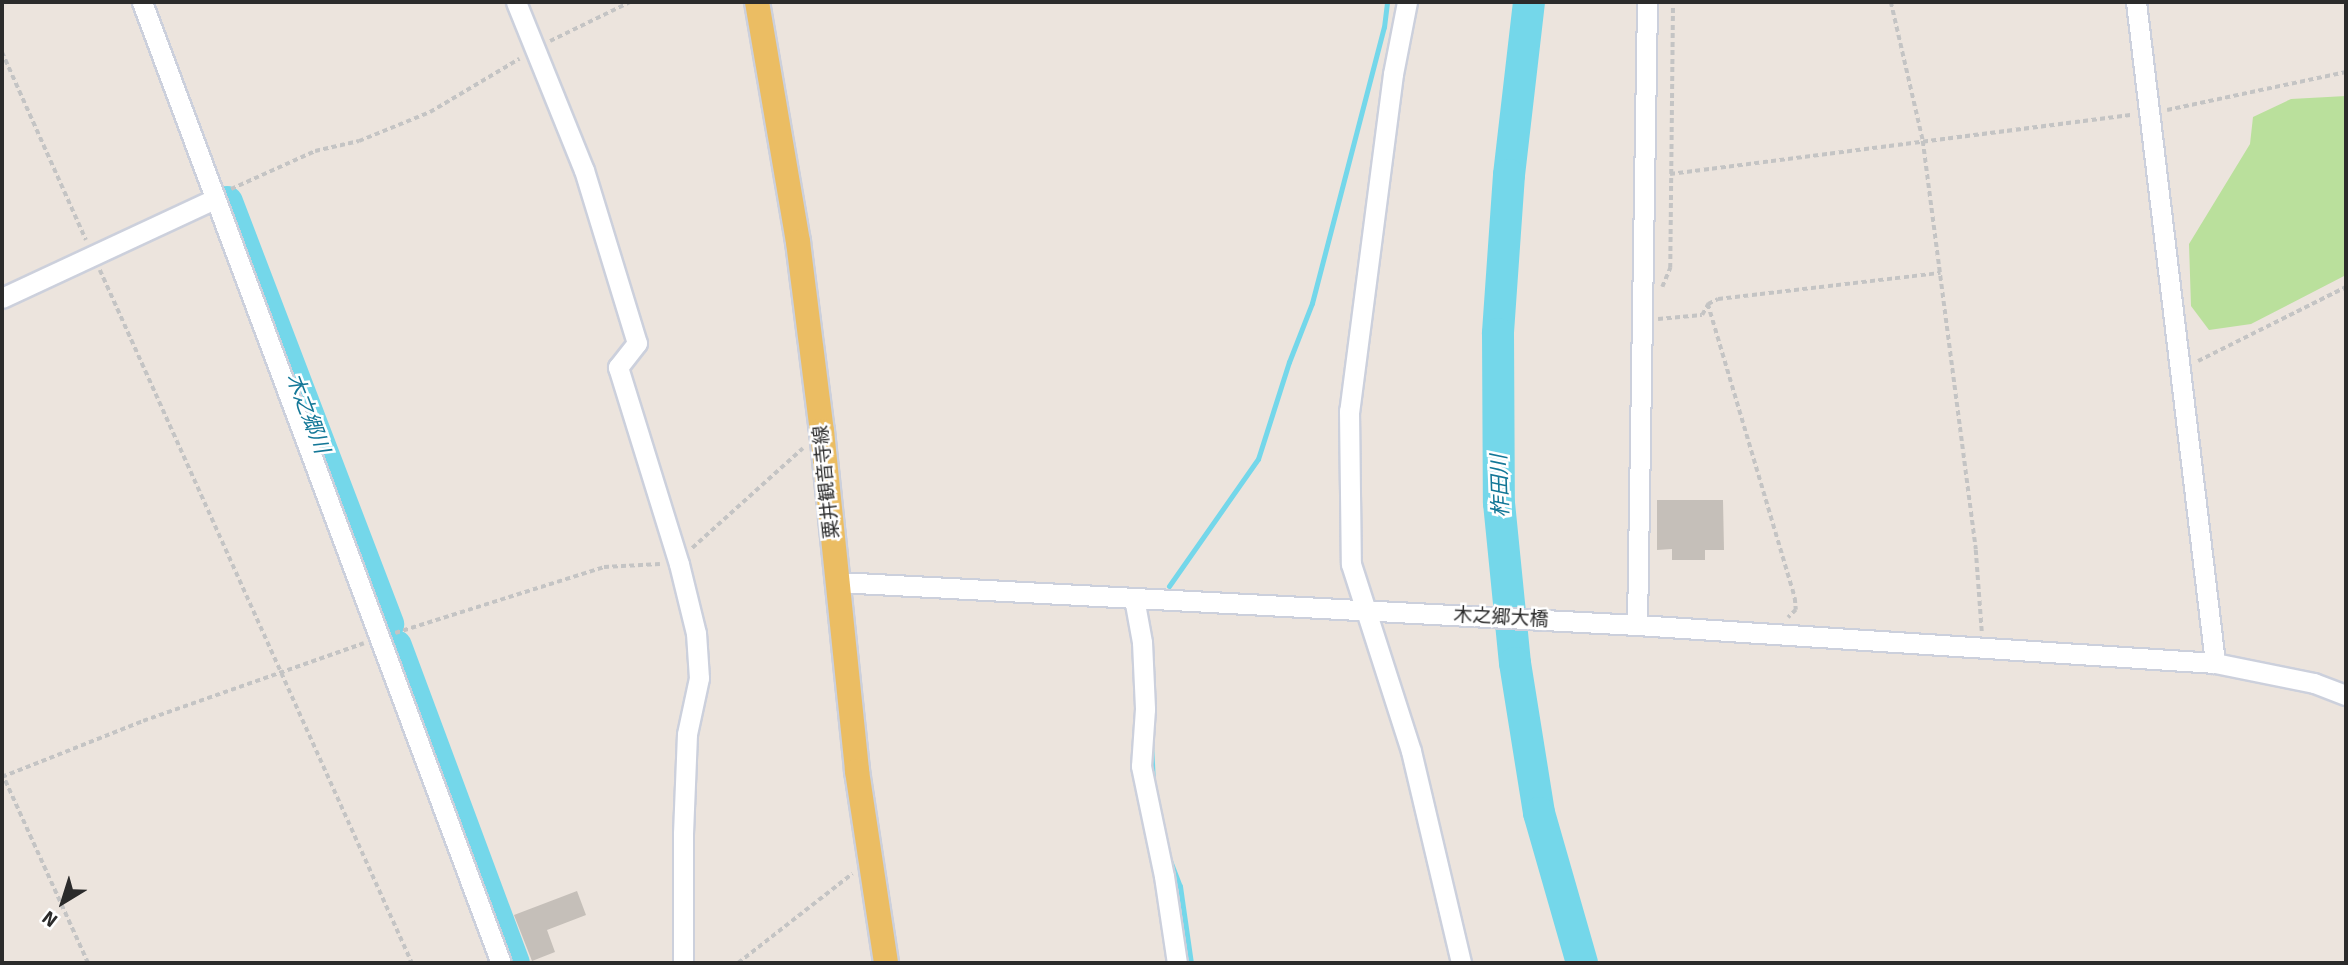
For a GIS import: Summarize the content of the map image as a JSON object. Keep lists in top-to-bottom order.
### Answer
{
  "streets": {
    "main road": ["粟井観音寺線"],
    "street": ["木之郷大橋"]
  },
  "crossings": [
    ["粟井観音寺線", "木之郷大橋"]
  ],
  "water": ["木之郷川", "柞田川"],
  "north": "bottom left"
}
